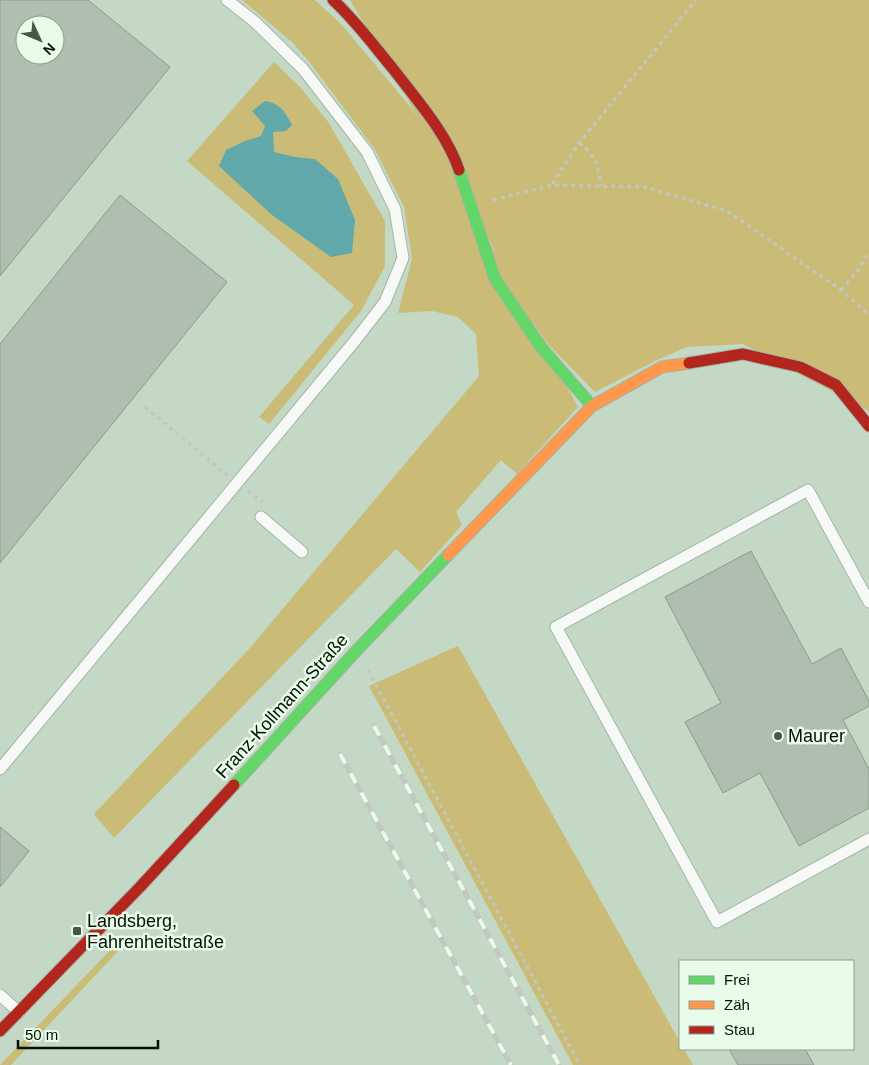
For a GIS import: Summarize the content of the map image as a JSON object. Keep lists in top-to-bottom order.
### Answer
{
  "streets": {
    "street": ["Franz-Kollmann-Straße"]
  },
  "places": {
    "other": ["Maurer"],
    "transit": ["Landsberg, Fahrenheitstraße"]
  },
  "legend": ["Frei", "Zäh", "Stau"],
  "scale_bar": "50 m",
  "north": "bottom right"
}
